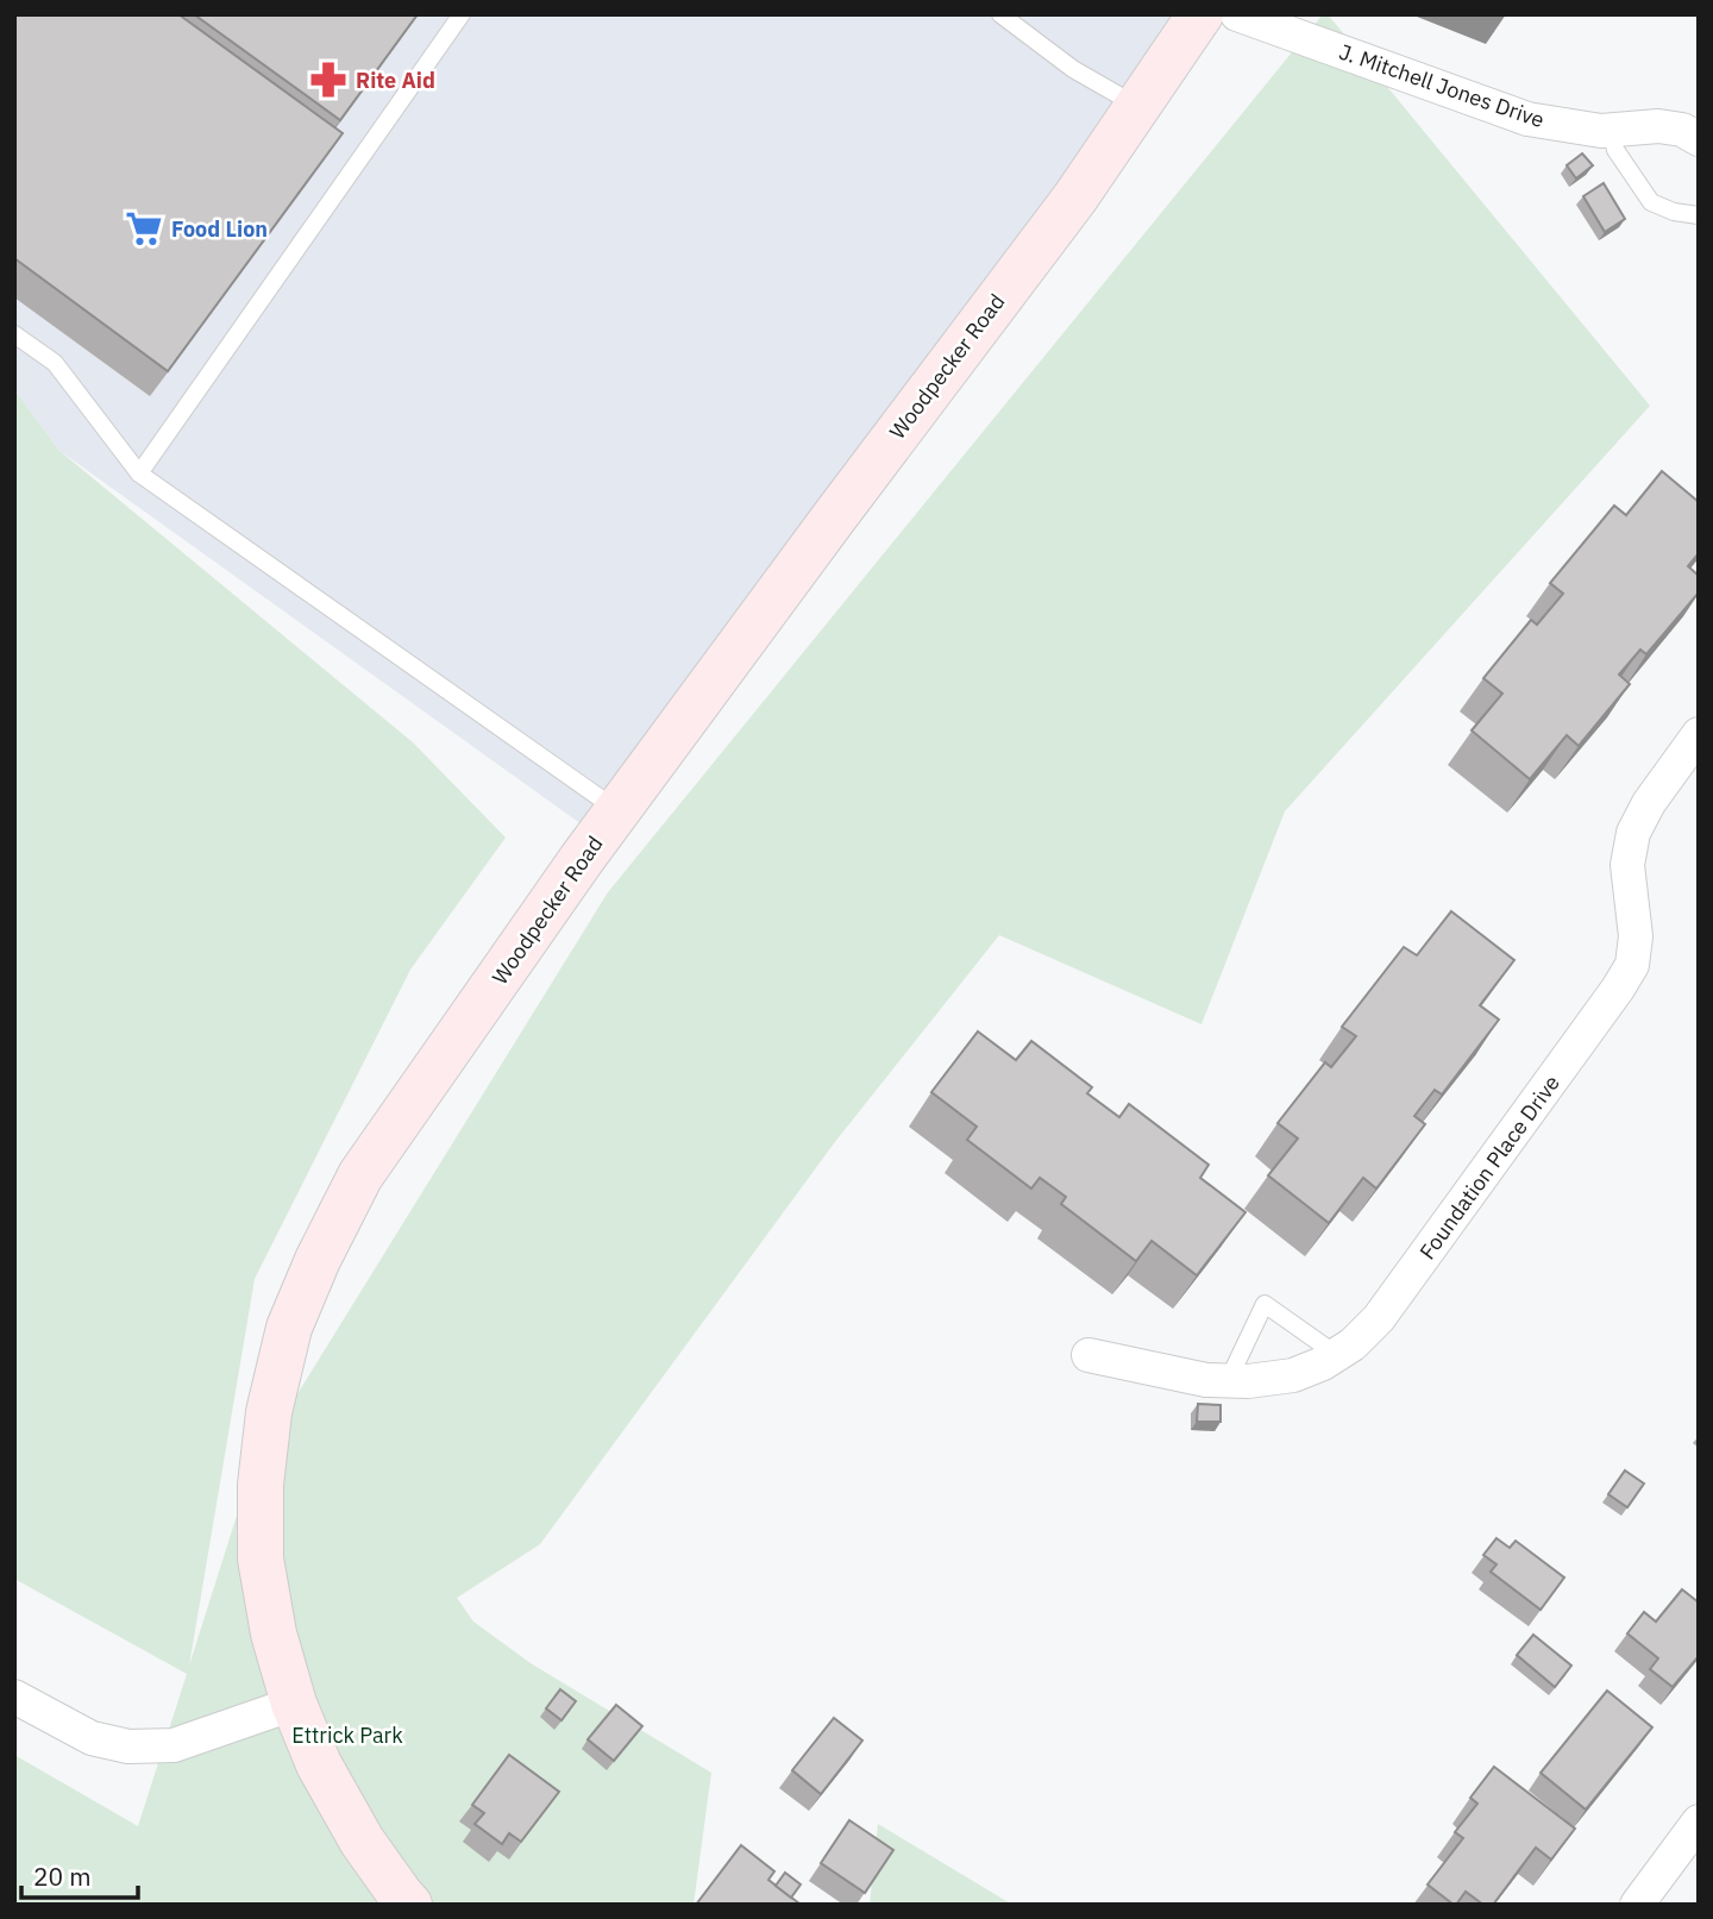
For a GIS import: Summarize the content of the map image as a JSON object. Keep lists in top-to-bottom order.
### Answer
{
  "streets": {
    "main road": ["Woodpecker Road"],
    "street": ["J. Mitchell Jones Drive", "Foundation Place Drive"]
  },
  "parks": ["Ettrick Park"],
  "places": {
    "pharmacy": ["Rite Aid"],
    "supermarket": ["Food Lion"]
  },
  "scale_bar": "20 m"
}
